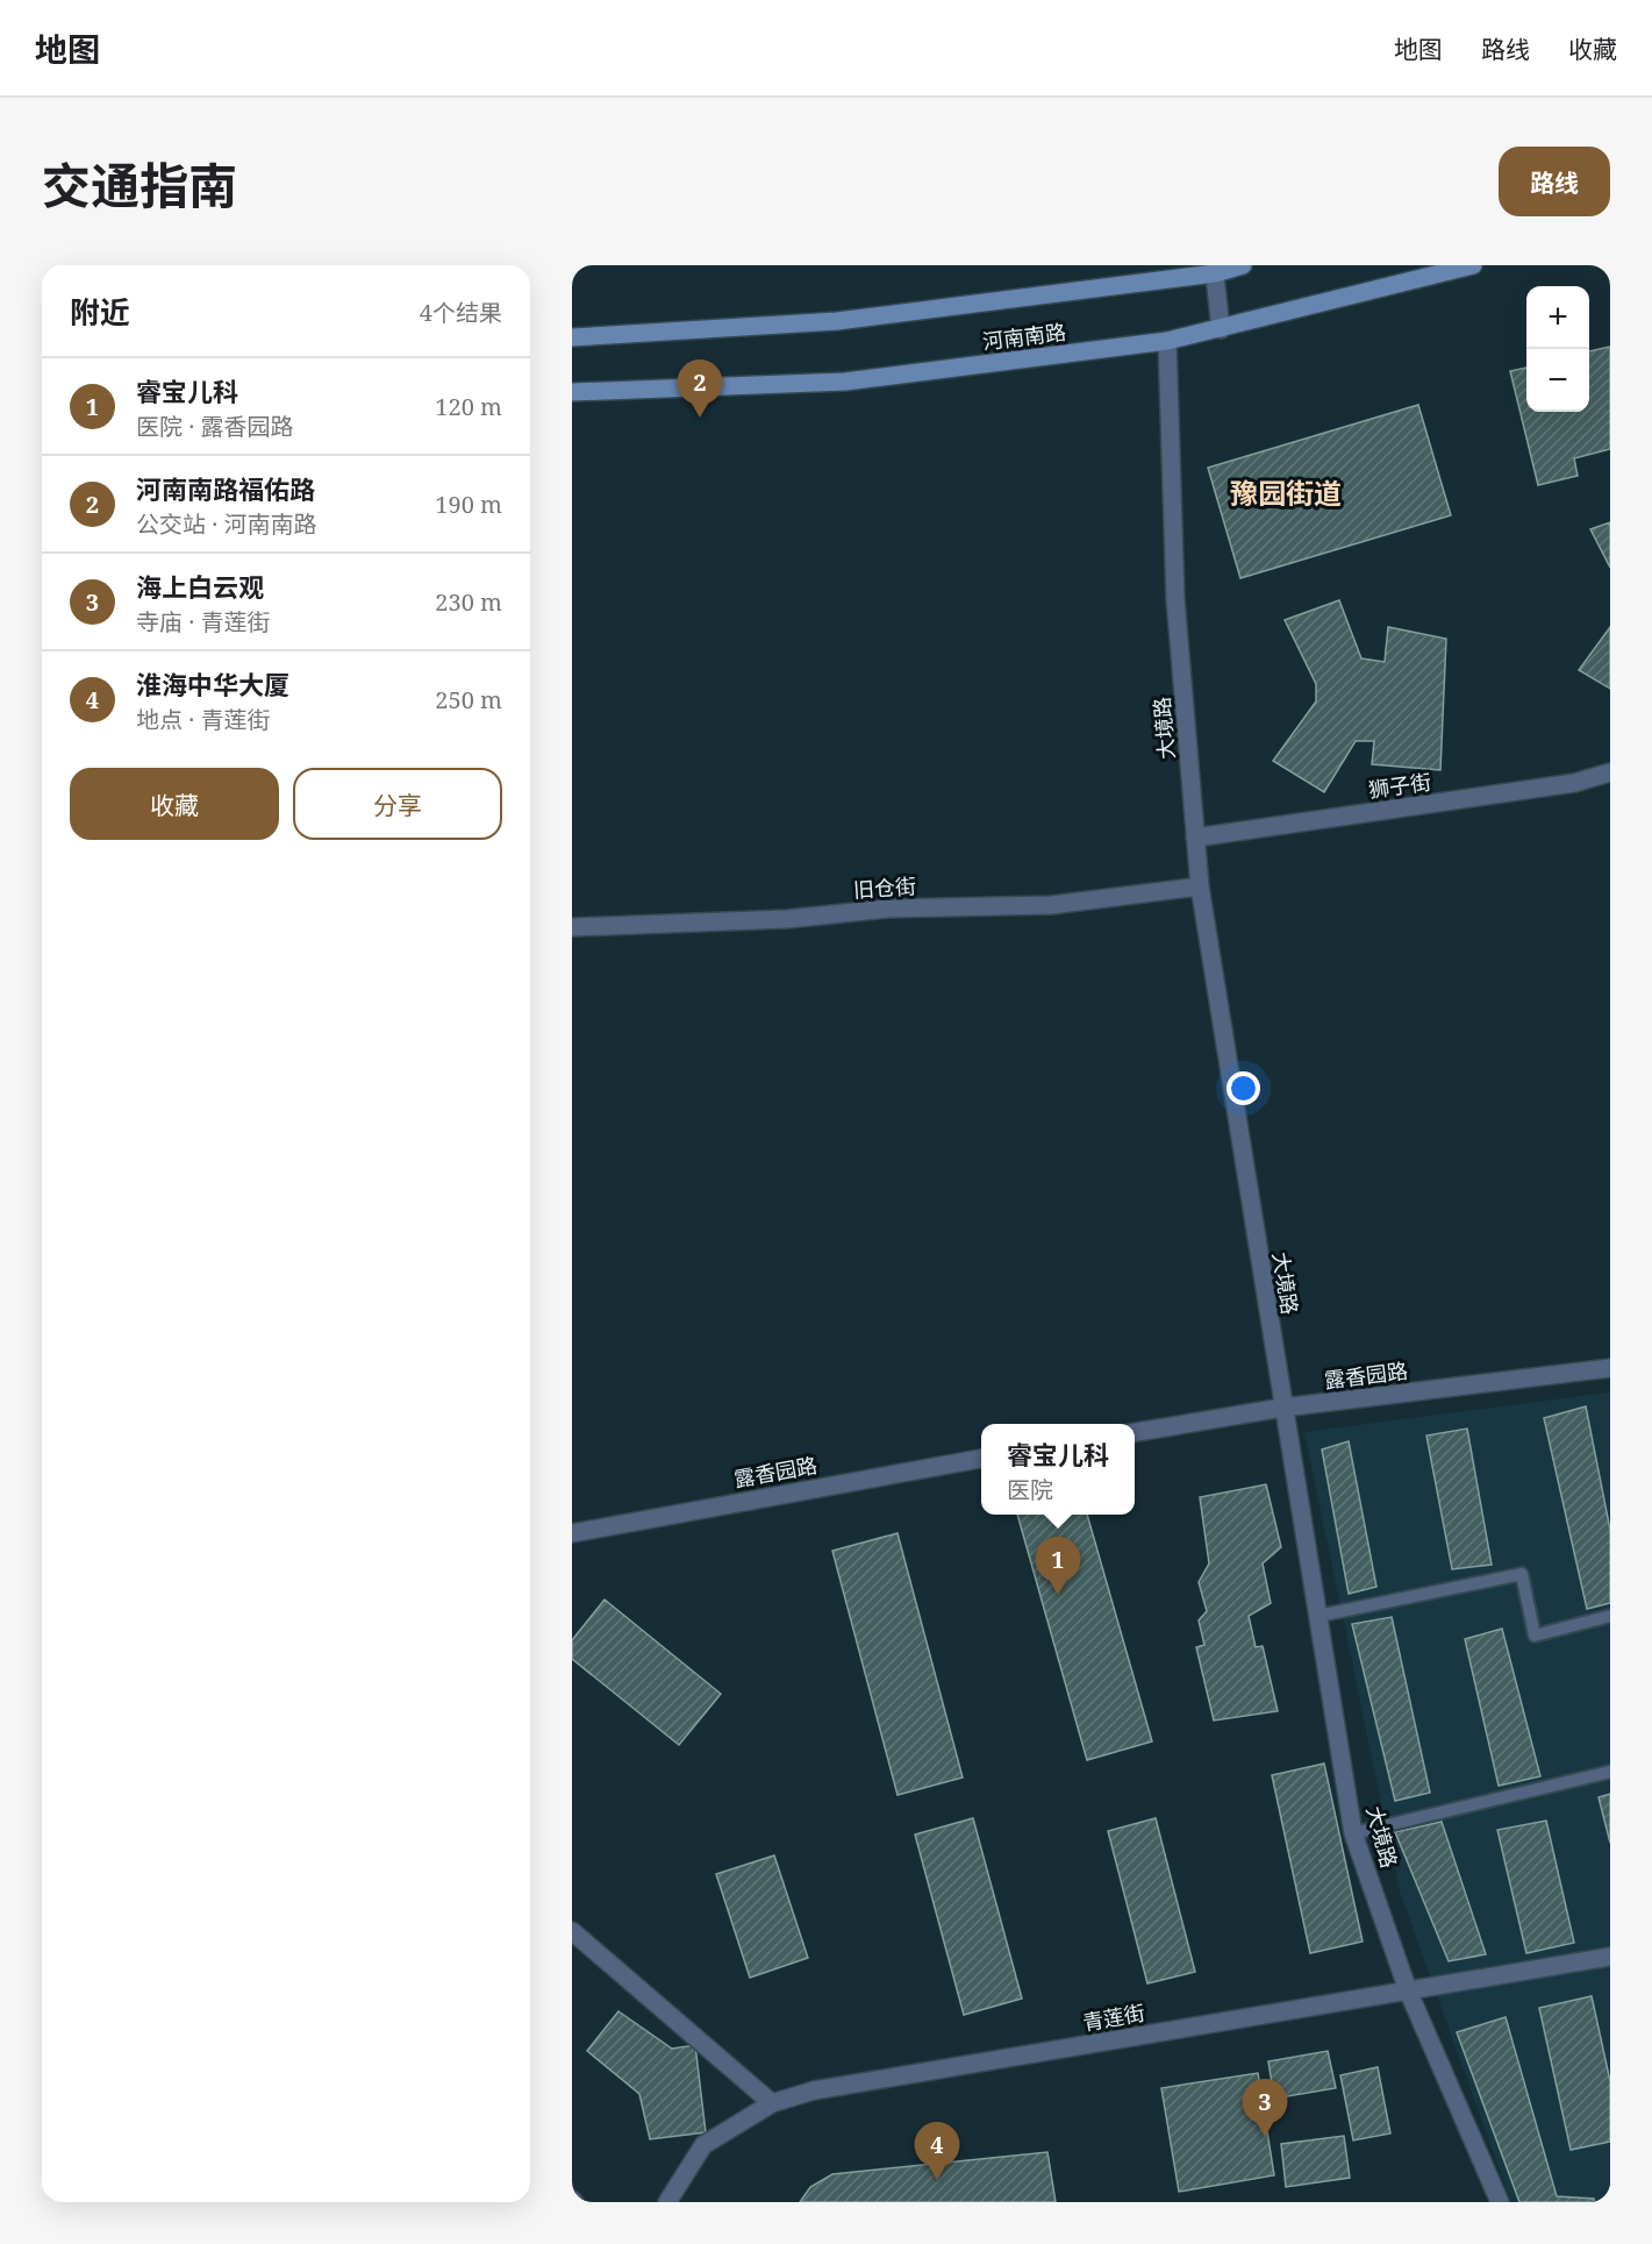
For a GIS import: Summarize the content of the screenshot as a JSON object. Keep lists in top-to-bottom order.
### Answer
{
  "streets": {
    "main road": ["河南南路"],
    "street": [
      "大境路",
      "狮子街",
      "旧仓街",
      "露香园路",
      "青莲街"
    ]
  },
  "crossings": [
    ["河南南路", "大境路"],
    ["大境路", "狮子街"],
    ["大境路", "旧仓街"],
    ["大境路", "露香园路"],
    ["大境路", "青莲街"]
  ],
  "districts": ["豫园街道"],
  "page": {
    "header": "地图",
    "nav": ["地图", "路线", "收藏"],
    "title": "交通指南",
    "buttons": [
      "路线",
      ["收藏", "分享"]
    ],
    "heading": ["附近", "4个结果"],
    "map_buttons": ["+", "−"],
    "list": [
      {
        "mark": "1",
        "name": "睿宝儿科",
        "note": "医院 · 露香园路",
        "value": "120 m"
      },
      {
        "mark": "2",
        "name": "河南南路福佑路",
        "note": "公交站 · 河南南路",
        "value": "190 m"
      },
      {
        "mark": "3",
        "name": "海上白云观",
        "note": "寺庙 · 青莲街",
        "value": "230 m"
      },
      {
        "mark": "4",
        "name": "淮海中华大厦",
        "note": "地点 · 青莲街",
        "value": "250 m"
      }
    ],
    "pins": [
      "2",
      "1",
      "3",
      "4"
    ],
    "popup": ["睿宝儿科", "医院"]
  }
}
